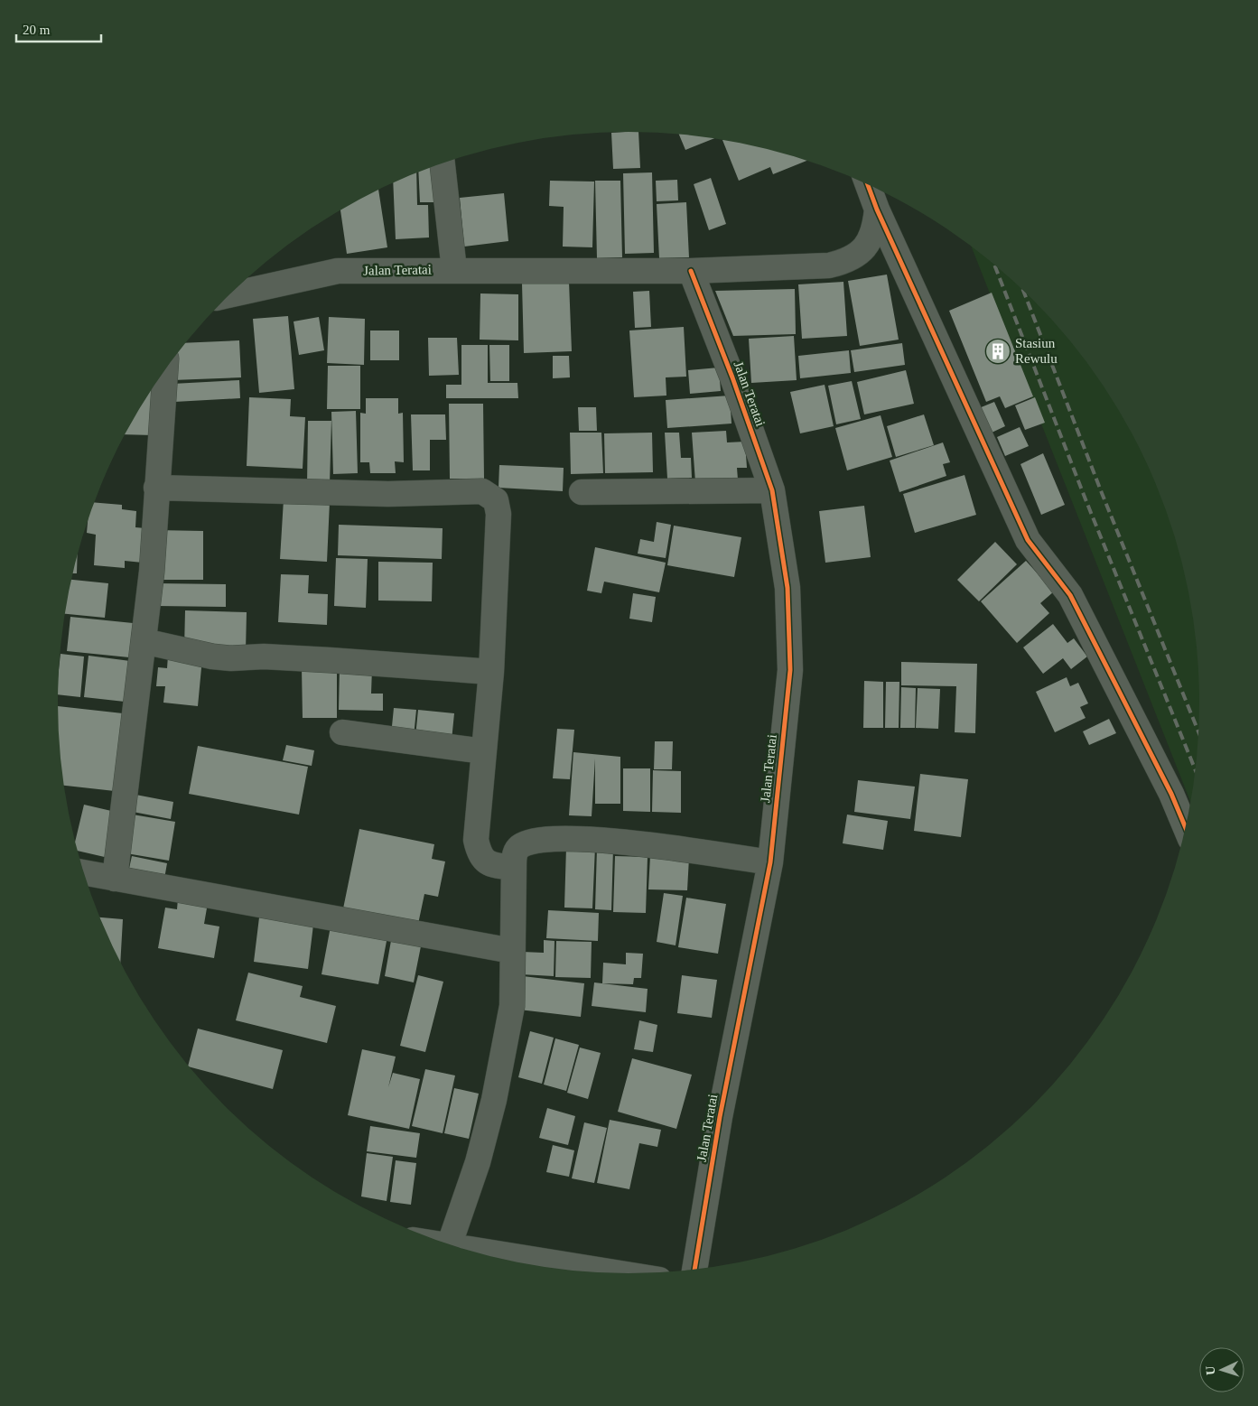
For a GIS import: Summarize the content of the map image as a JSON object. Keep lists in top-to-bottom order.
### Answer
{
  "streets": {
    "street": ["Jalan Teratai"]
  },
  "places": {
    "building": ["Stasiun Rewulu"]
  },
  "scale_bar": "20 m",
  "north": "left"
}
